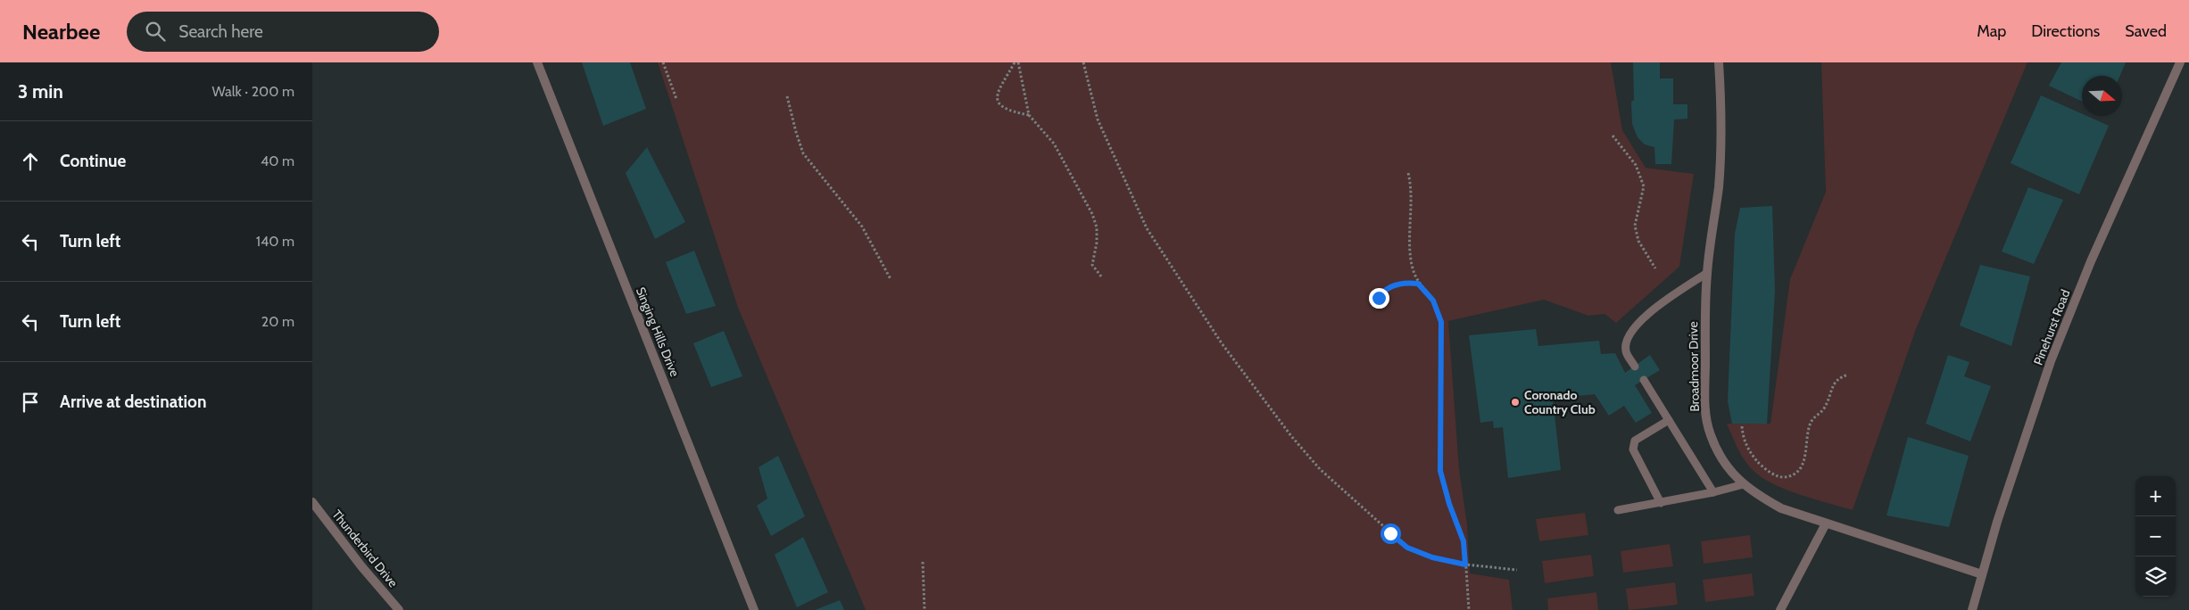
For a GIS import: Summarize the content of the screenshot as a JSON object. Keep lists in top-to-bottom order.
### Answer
{
  "streets": {
    "street": [
      "Pinehurst Road",
      "Singing Hills Drive",
      "Broadmoor Drive",
      "Thunderbird Drive"
    ]
  },
  "crossings": [
    ["Pinehurst Road", "Broadmoor Drive"]
  ],
  "places": ["Coronado Country Club"],
  "north": "right",
  "page": {
    "header": "Nearbee",
    "search": "Search here",
    "nav": ["Map", "Directions", "Saved"],
    "heading": ["3 min", "Walk · 200 m"],
    "list": [
      ["Continue", "40 m"],
      ["Turn left", "140 m"],
      ["Turn left", "20 m"],
      "Arrive at destination"
    ],
    "map_buttons": ["+", "−"]
  }
}
